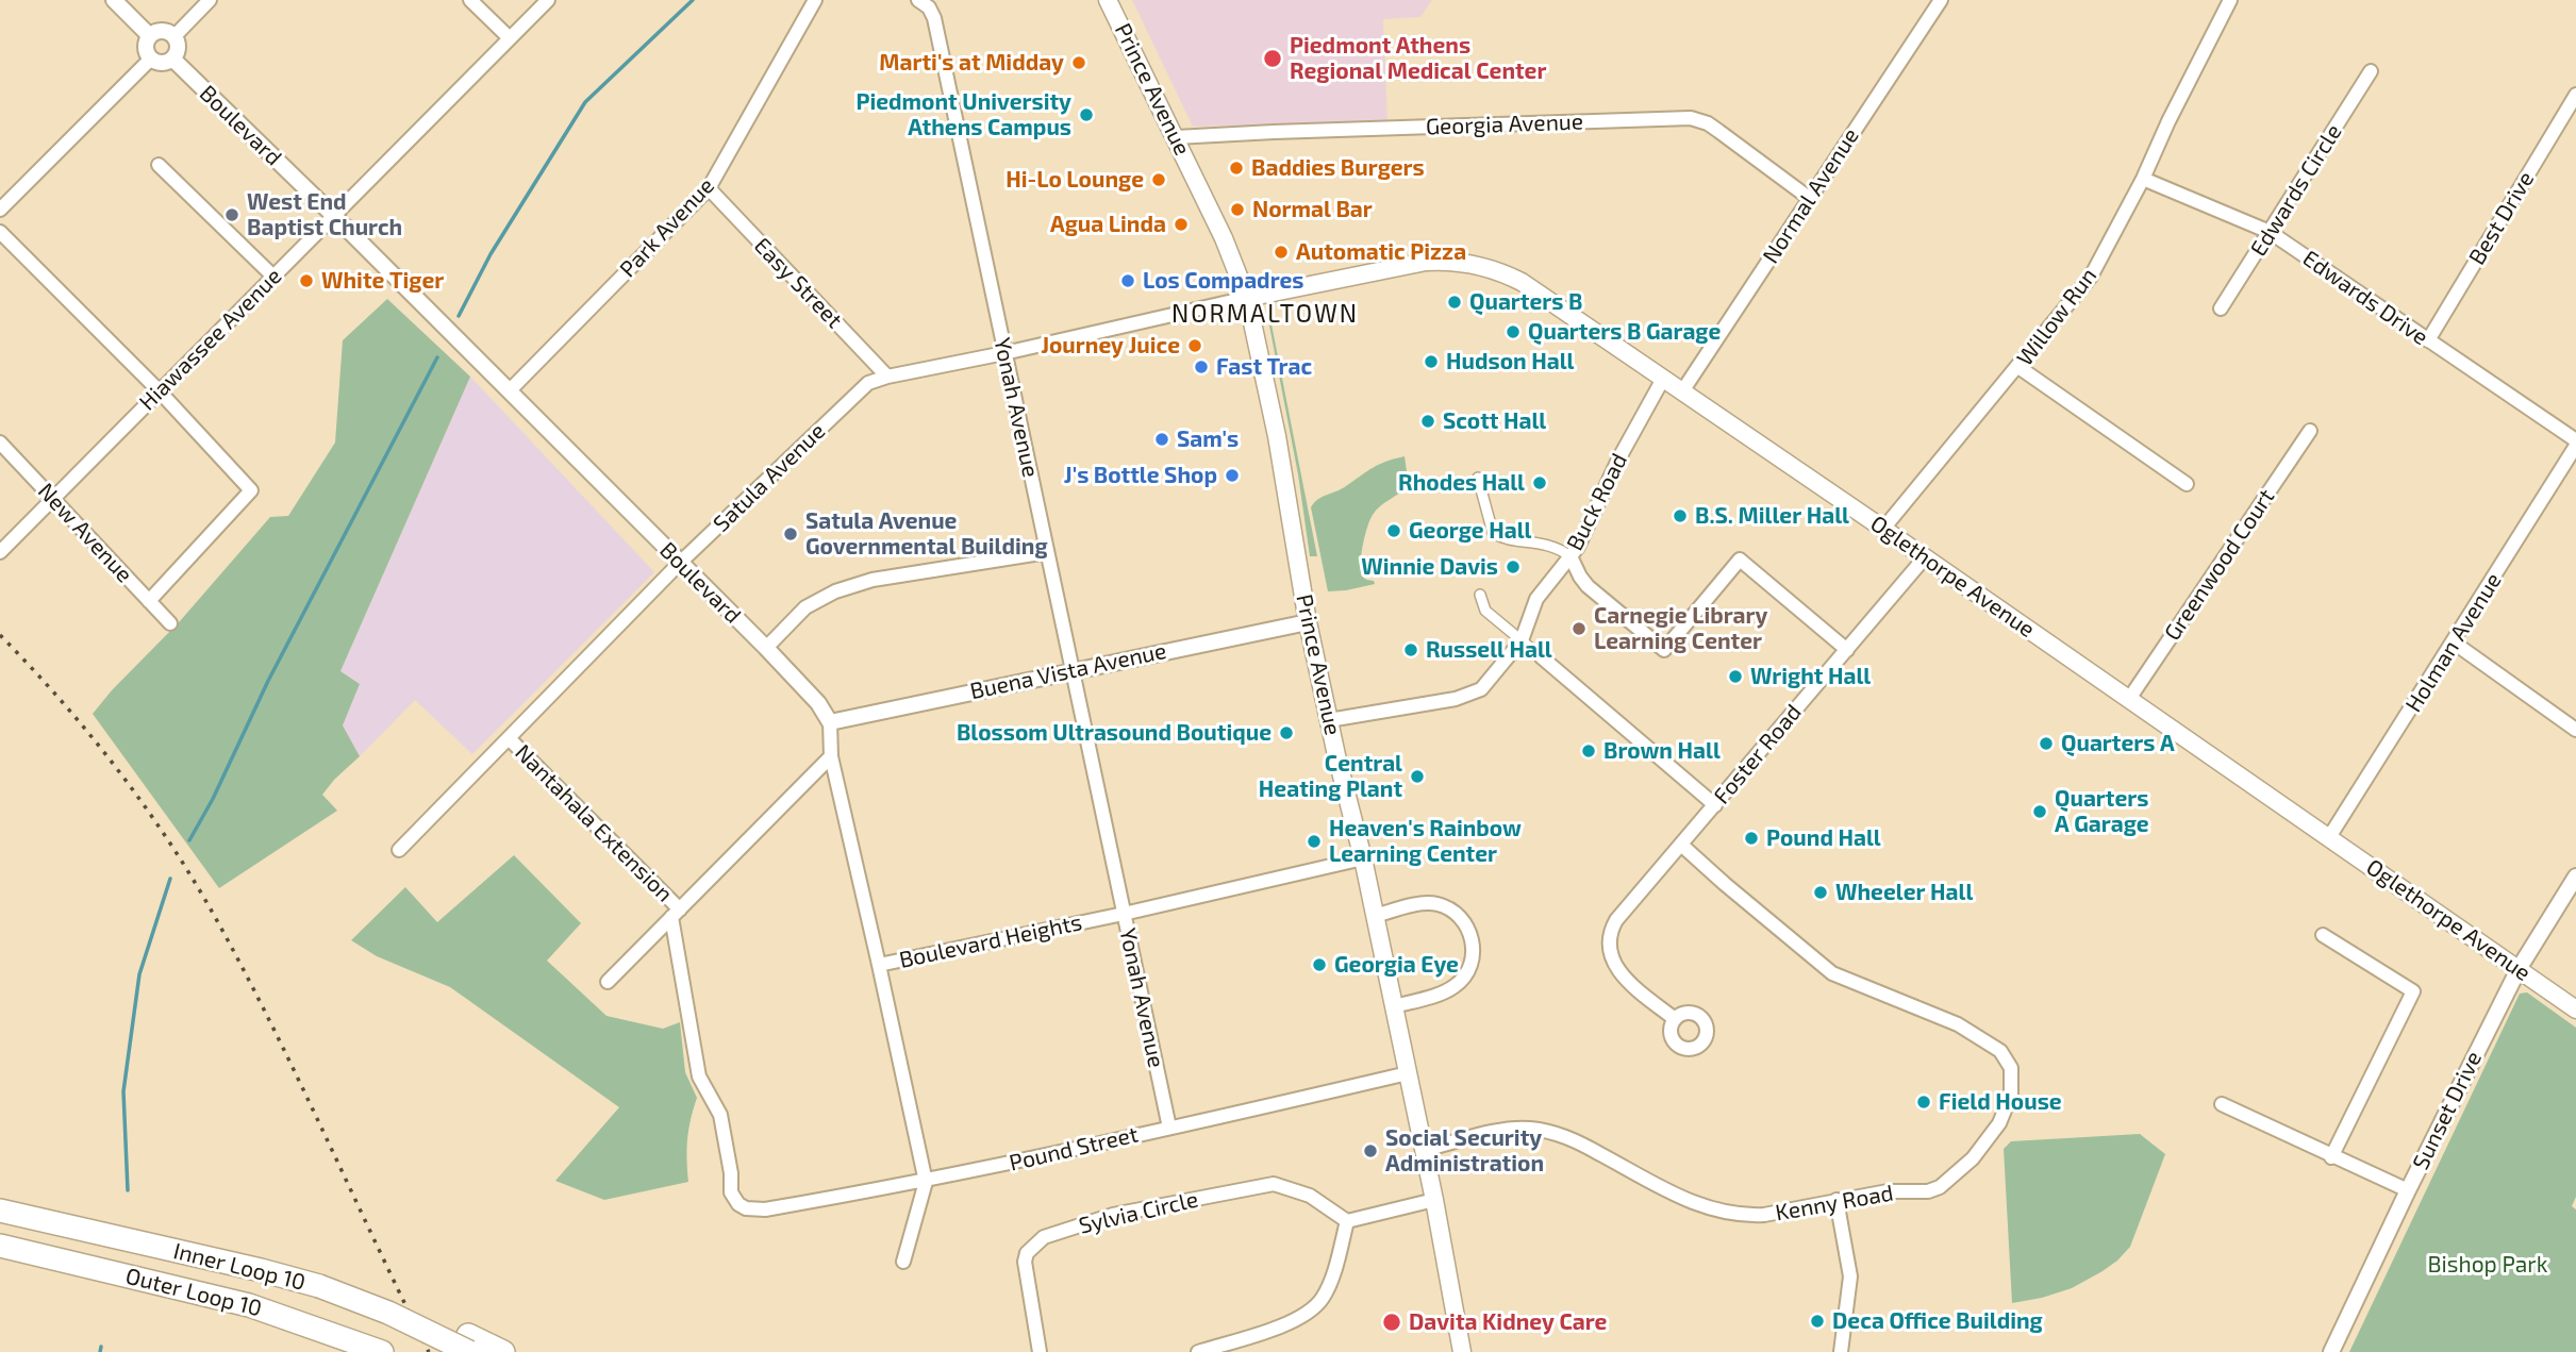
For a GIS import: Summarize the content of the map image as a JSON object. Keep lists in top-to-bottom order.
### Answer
{
  "streets": {
    "highway": ["Inner Loop 10", "Outer Loop 10"],
    "main road": ["Prince Avenue", "Oglethorpe Avenue"],
    "street": [
      "Georgia Avenue",
      "Boulevard",
      "Edwards Circle",
      "Normal Avenue",
      "Best Drive",
      "Park Avenue",
      "Easy Street",
      "Edwards Drive",
      "Willow Run",
      "Hiawassee Avenue",
      "Yonah Avenue",
      "Satula Avenue",
      "Buck Road",
      "New Avenue",
      "Greenwood Court",
      "Holman Avenue",
      "Buena Vista Avenue",
      "Foster Road",
      "Nantahala Extension",
      "Boulevard Heights",
      "Sunset Drive",
      "Pound Street",
      "Kenny Road",
      "Sylvia Circle"
    ]
  },
  "crossings": [
    ["Prince Avenue", "Georgia Avenue"],
    ["Prince Avenue", "Satula Avenue"],
    ["Prince Avenue", "Buck Road"],
    ["Prince Avenue", "Oglethorpe Avenue"],
    ["Prince Avenue", "Buena Vista Avenue"],
    ["Prince Avenue", "Boulevard Heights"],
    ["Prince Avenue", "Pound Street"],
    ["Prince Avenue", "Kenny Road"],
    ["Georgia Avenue", "Normal Avenue"],
    ["Boulevard", "Park Avenue"],
    ["Boulevard", "Hiawassee Avenue"],
    ["Boulevard", "Satula Avenue"],
    ["Boulevard", "Buena Vista Avenue"],
    ["Edwards Circle", "Edwards Drive"],
    ["Normal Avenue", "Oglethorpe Avenue"],
    ["Best Drive", "Edwards Drive"],
    ["Park Avenue", "Easy Street"],
    ["Easy Street", "Satula Avenue"],
    ["Edwards Drive", "Willow Run"],
    ["Willow Run", "Oglethorpe Avenue"],
    ["Hiawassee Avenue", "New Avenue"],
    ["Yonah Avenue", "Satula Avenue"],
    ["Yonah Avenue", "Buena Vista Avenue"],
    ["Yonah Avenue", "Boulevard Heights"],
    ["Yonah Avenue", "Pound Street"],
    ["Satula Avenue", "Oglethorpe Avenue"],
    ["Satula Avenue", "Nantahala Extension"],
    ["Buck Road", "Oglethorpe Avenue"],
    ["Greenwood Court", "Oglethorpe Avenue"],
    ["Oglethorpe Avenue", "Holman Avenue"],
    ["Oglethorpe Avenue", "Foster Road"],
    ["Oglethorpe Avenue", "Sunset Drive"],
    ["Foster Road", "Kenny Road"],
    ["Nantahala Extension", "Pound Street"]
  ],
  "districts": ["NORMALTOWN"],
  "parks": ["Bishop Park"],
  "places": [
    "Piedmont Athens Regional Medical Center",
    "Marti's at Midday",
    "Piedmont University Athens Campus",
    "Baddies Burgers",
    "Hi-Lo Lounge",
    "Normal Bar",
    "West End Baptist Church",
    "Agua Linda",
    "Automatic Pizza",
    "White Tiger",
    "Los Compadres",
    "Quarters B",
    "Quarters B Garage",
    "Journey Juice",
    "Hudson Hall",
    "Fast Trac",
    "Scott Hall",
    "Sam's",
    "J's Bottle Shop",
    "Rhodes Hall",
    "B.S. Miller Hall",
    "George Hall",
    "Satula Avenue Governmental Building",
    "Winnie Davis",
    "Carnegie Library Learning Center",
    "Russell Hall",
    "Wright Hall",
    "Blossom Ultrasound Boutique",
    "Quarters A",
    "Brown Hall",
    "Central Heating Plant",
    "Quarters A Garage",
    "Pound Hall",
    "Heaven's Rainbow Learning Center",
    "Wheeler Hall",
    "Georgia Eye",
    "Field House",
    "Social Security Administration",
    "Deca Office Building",
    "Davita Kidney Care"
  ]
}
